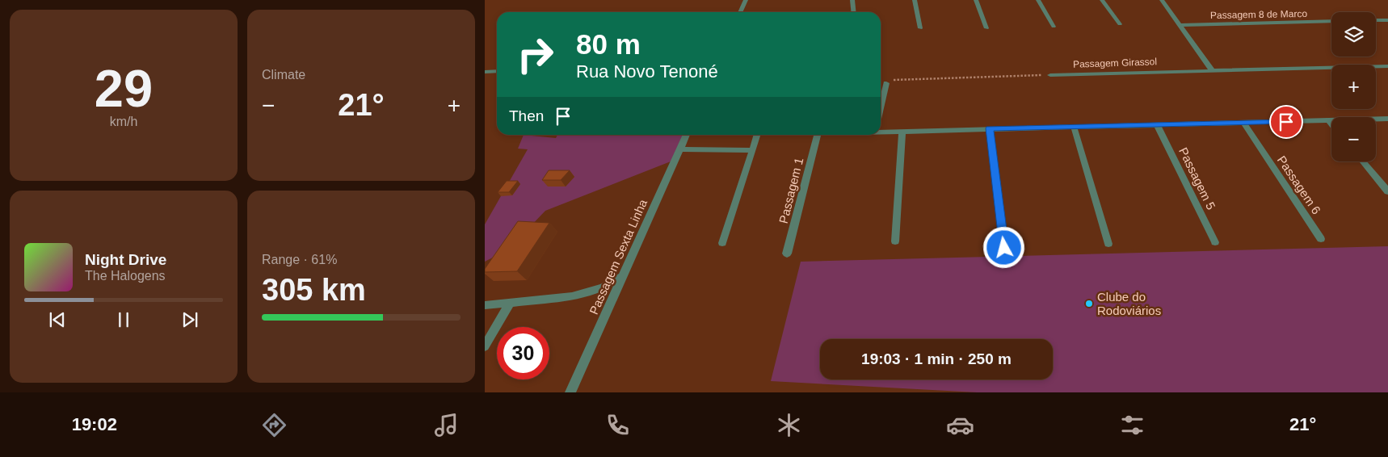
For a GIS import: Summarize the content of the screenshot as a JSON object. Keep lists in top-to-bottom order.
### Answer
{
  "streets": {
    "street": [
      "Passagem 8 de Marco",
      "Passagem Girassol",
      "Passagem 5",
      "Passagem 6",
      "Passagem 1",
      "Passagem Sexta Linha"
    ]
  },
  "places": ["Clube do Rodoviários"],
  "page": {
    "tile": [
      ["29", "km/h"],
      "Climate",
      ["Range · 61%", "305 km"]
    ],
    "map_buttons": ["+", "−"],
    "turn": ["80 m", "Rua Novo Tenoné"],
    "heat": ["−", "21°", "+"],
    "then": "Then",
    "song": ["Night Drive", "The Halogens"],
    "limit": "30",
    "trip": "19:03 · 1 min · 250 m",
    "tabs": ["19:02", "21°"]
  }
}
